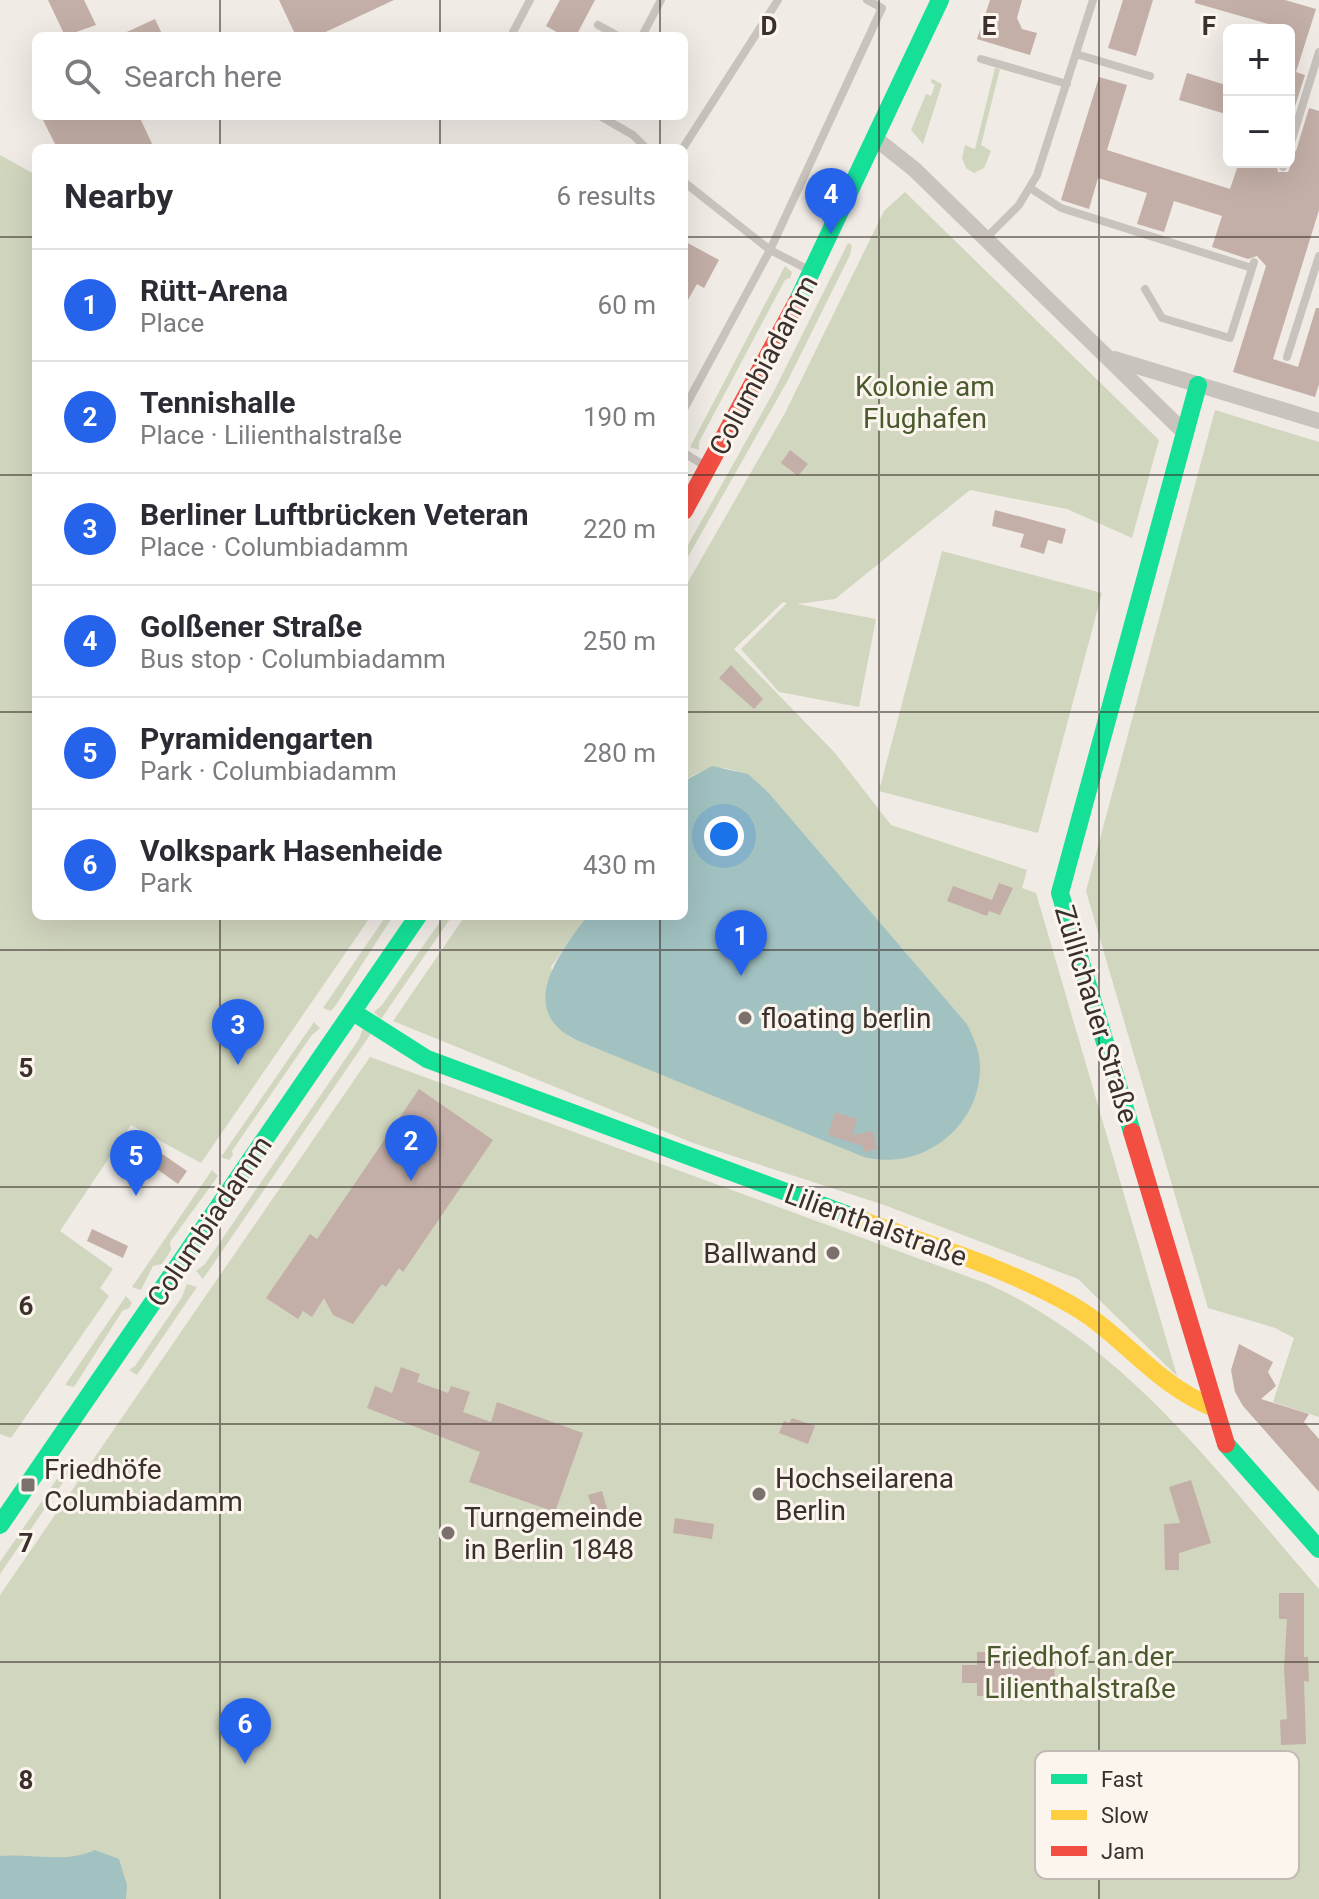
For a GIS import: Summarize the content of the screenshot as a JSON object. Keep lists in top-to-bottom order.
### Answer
{
  "streets": {
    "street": ["Columbiadamm", "Züllichauer Straße", "Lilienthalstraße"]
  },
  "crossings": [
    ["Columbiadamm", "Lilienthalstraße"],
    ["Züllichauer Straße", "Lilienthalstraße"]
  ],
  "parks": ["Kolonie am Flughafen", "Friedhof an der Lilienthalstraße"],
  "places": {
    "other": [
      "floating berlin",
      "Ballwand",
      "Hochseilarena Berlin",
      "Turngemeinde in Berlin 1848"
    ],
    "transit": ["Friedhöfe Columbiadamm"]
  },
  "legend": ["Fast", "Slow", "Jam"],
  "page": {
    "map_buttons": ["+", "−"],
    "search": "Search here",
    "heading": ["Nearby", "6 results"],
    "pins": [
      "4",
      "1",
      "3",
      "2",
      "5",
      "6"
    ],
    "list": [
      {
        "mark": "1",
        "name": "Rütt-Arena",
        "note": "Place",
        "value": "60 m"
      },
      {
        "mark": "2",
        "name": "Tennishalle",
        "note": "Place · Lilienthalstraße",
        "value": "190 m"
      },
      {
        "mark": "3",
        "name": "Berliner Luftbrücken Veteran",
        "note": "Place · Columbiadamm",
        "value": "220 m"
      },
      {
        "mark": "4",
        "name": "Golßener Straße",
        "note": "Bus stop · Columbiadamm",
        "value": "250 m"
      },
      {
        "mark": "5",
        "name": "Pyramidengarten",
        "note": "Park · Columbiadamm",
        "value": "280 m"
      },
      {
        "mark": "6",
        "name": "Volkspark Hasenheide",
        "note": "Park",
        "value": "430 m"
      }
    ]
  },
  "grid": {
    "columns": ["D", "E", "F"],
    "rows": [
      "5",
      "6",
      "7",
      "8"
    ]
  }
}
